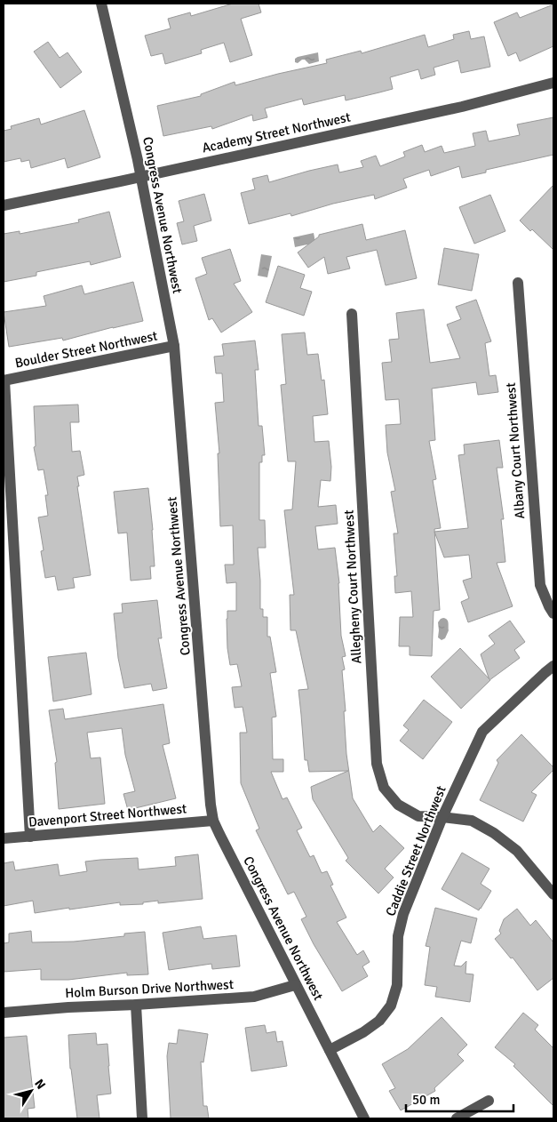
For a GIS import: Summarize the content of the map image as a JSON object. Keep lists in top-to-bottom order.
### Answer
{
  "streets": {
    "street": [
      "Academy Street Northwest",
      "Congress Avenue Northwest",
      "Boulder Street Northwest",
      "Albany Court Northwest",
      "Allegheny Court Northwest",
      "Davenport Street Northwest",
      "Caddie Street Northwest",
      "Holm Burson Drive Northwest"
    ]
  },
  "crossings": [
    ["Academy Street Northwest", "Congress Avenue Northwest"],
    ["Congress Avenue Northwest", "Boulder Street Northwest"],
    ["Congress Avenue Northwest", "Davenport Street Northwest"],
    ["Congress Avenue Northwest", "Caddie Street Northwest"],
    ["Congress Avenue Northwest", "Holm Burson Drive Northwest"],
    ["Allegheny Court Northwest", "Caddie Street Northwest"]
  ],
  "scale_bar": "50 m",
  "north": "top right"
}
